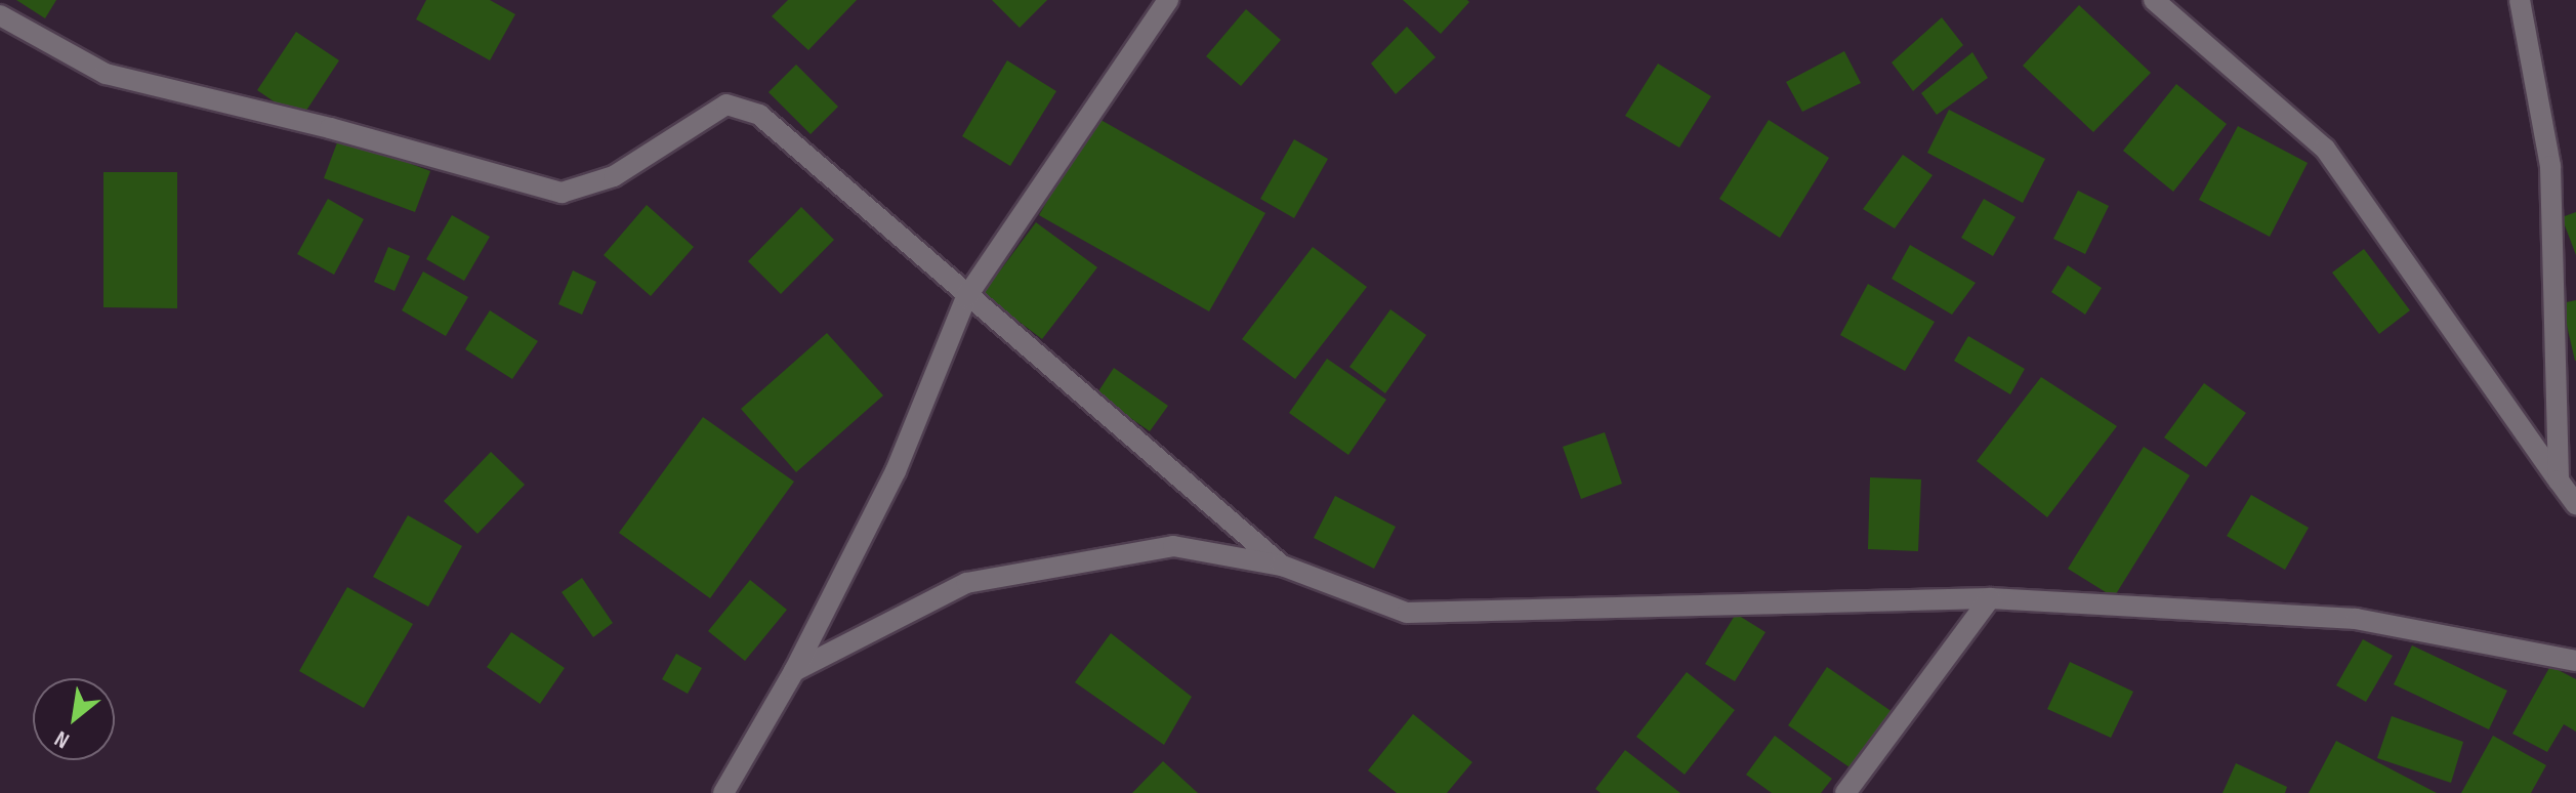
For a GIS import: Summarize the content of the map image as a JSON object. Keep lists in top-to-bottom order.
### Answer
{
  "north": "bottom left"
}
